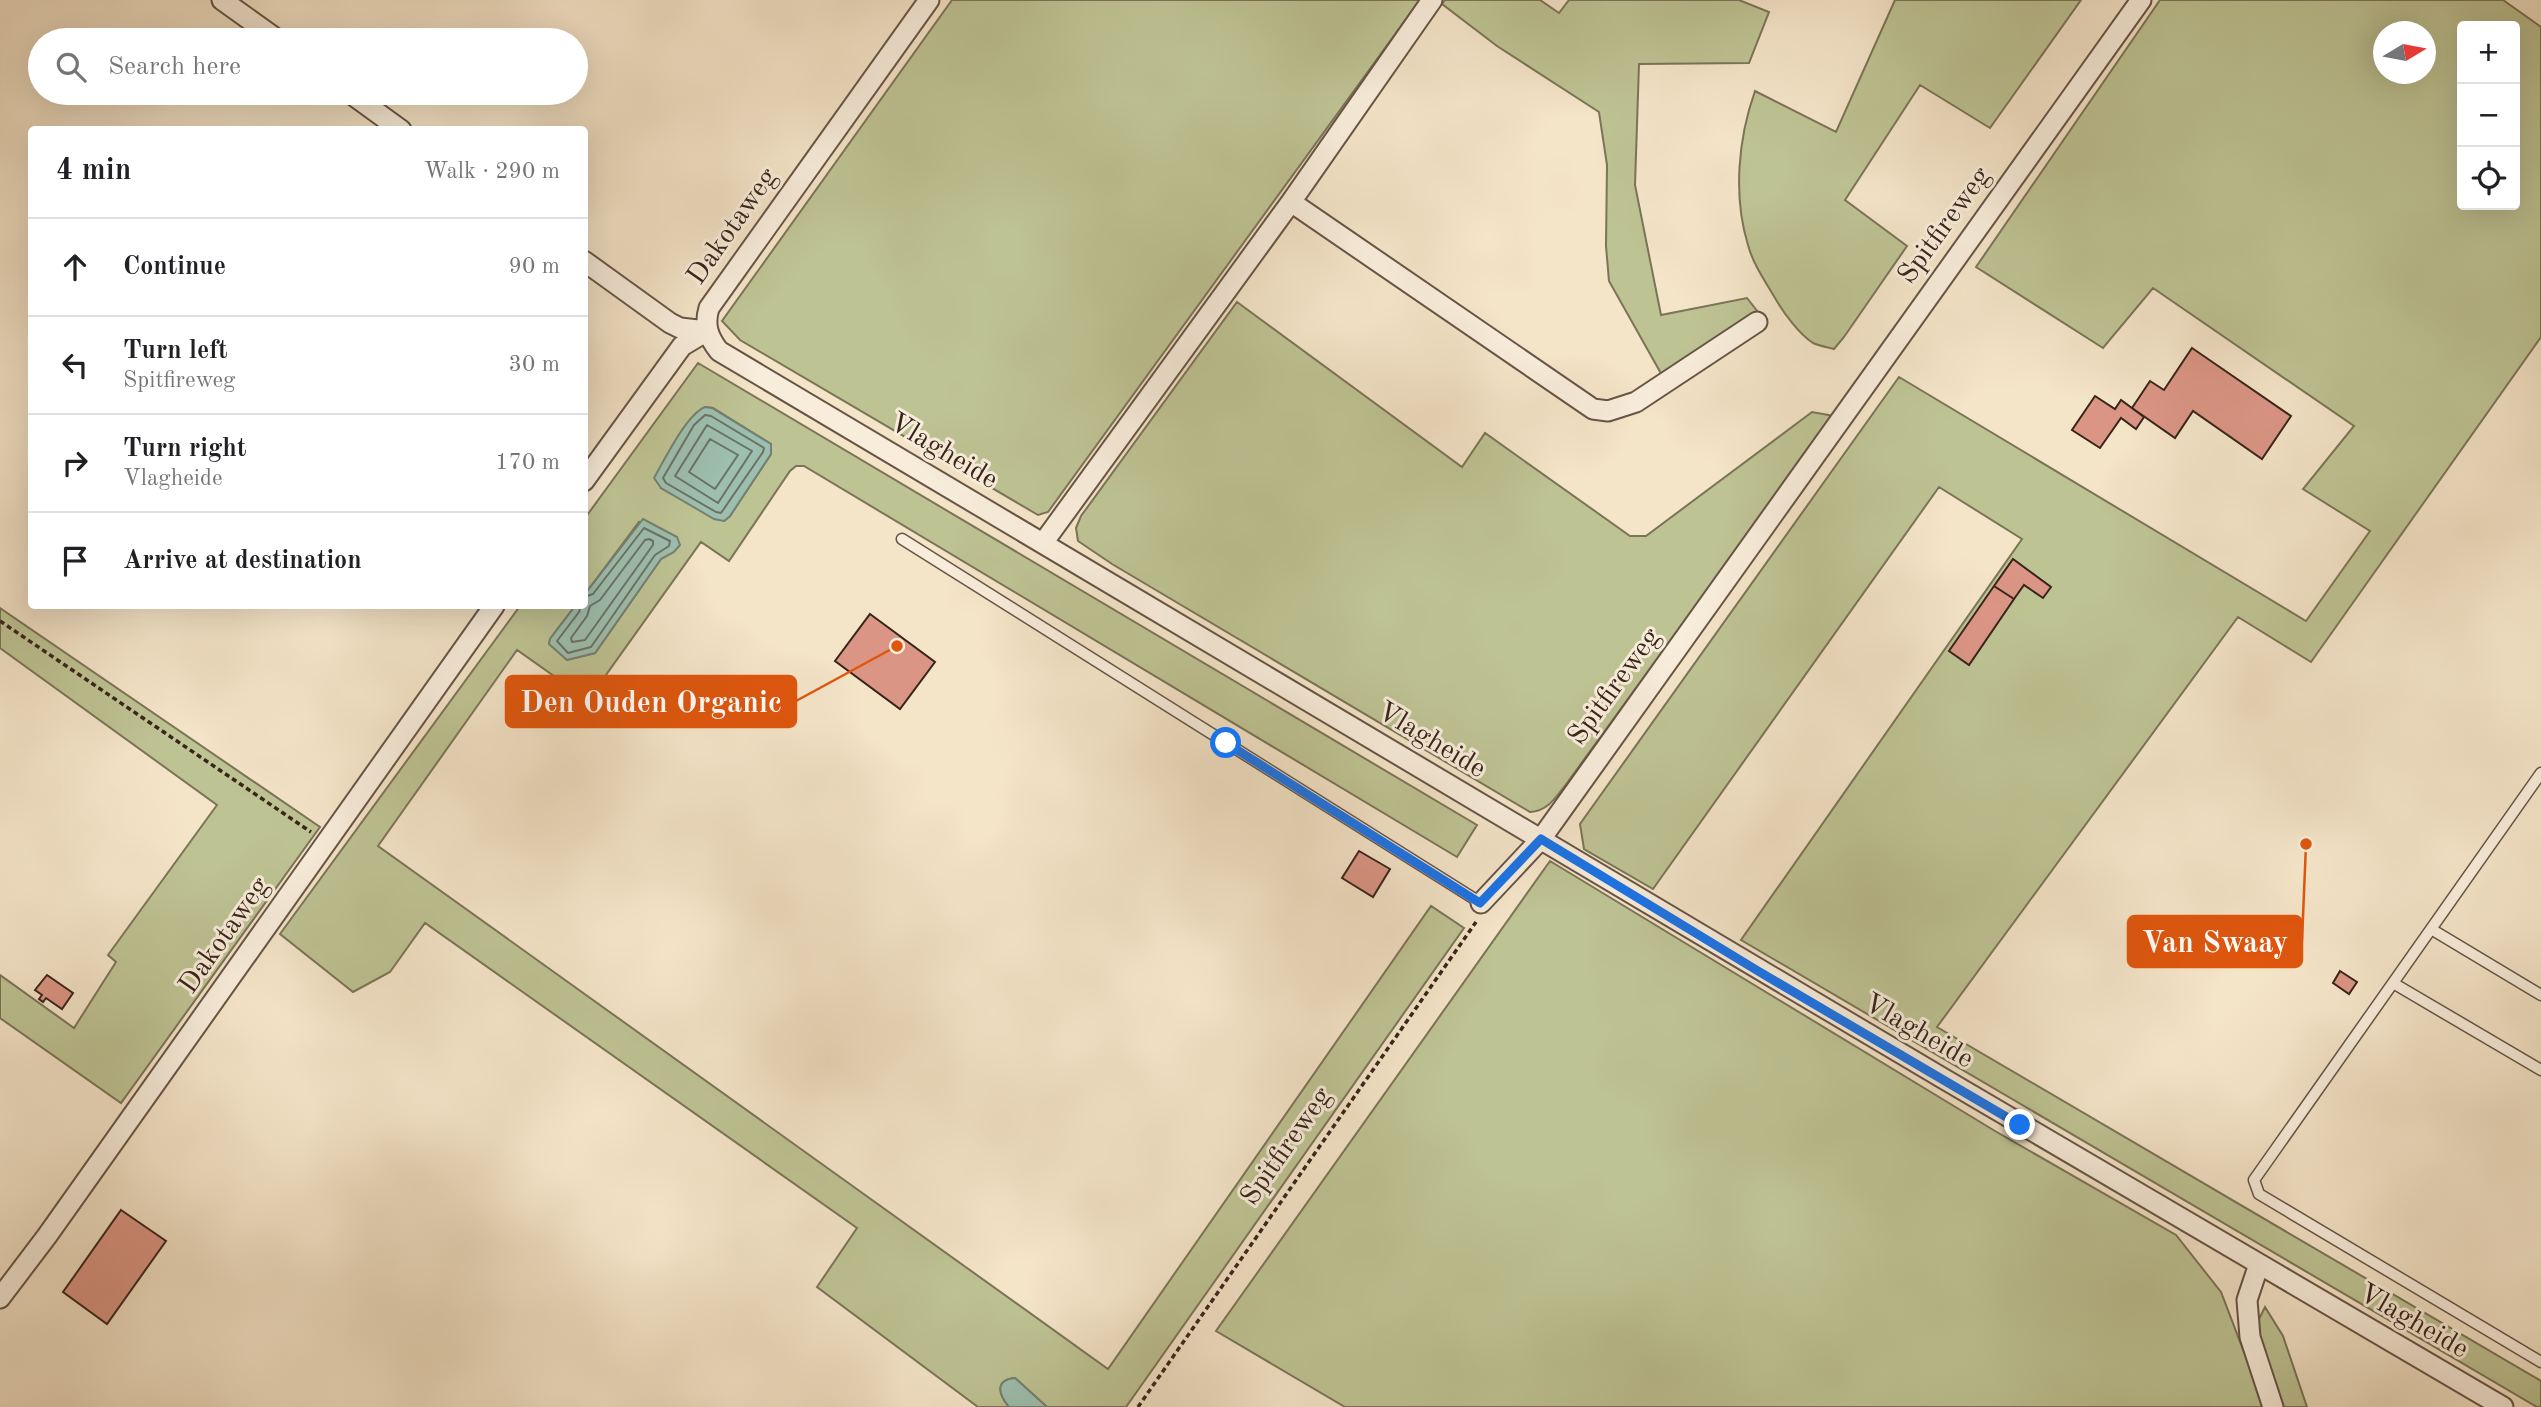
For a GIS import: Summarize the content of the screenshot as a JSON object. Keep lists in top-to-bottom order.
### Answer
{
  "streets": {
    "street": ["Spitfireweg", "Dakotaweg", "Vlagheide"]
  },
  "crossings": [
    ["Spitfireweg", "Vlagheide"],
    ["Dakotaweg", "Vlagheide"]
  ],
  "places": ["Den Ouden Organic", "Van Swaay"],
  "north": "right",
  "page": {
    "map_buttons": ["+", "−"],
    "search": "Search here",
    "heading": ["4 min", "Walk · 290 m"],
    "list": [
      ["Continue", "90 m"],
      ["Turn left", "Spitfireweg", "30 m"],
      ["Turn right", "Vlagheide", "170 m"],
      "Arrive at destination"
    ]
  }
}
